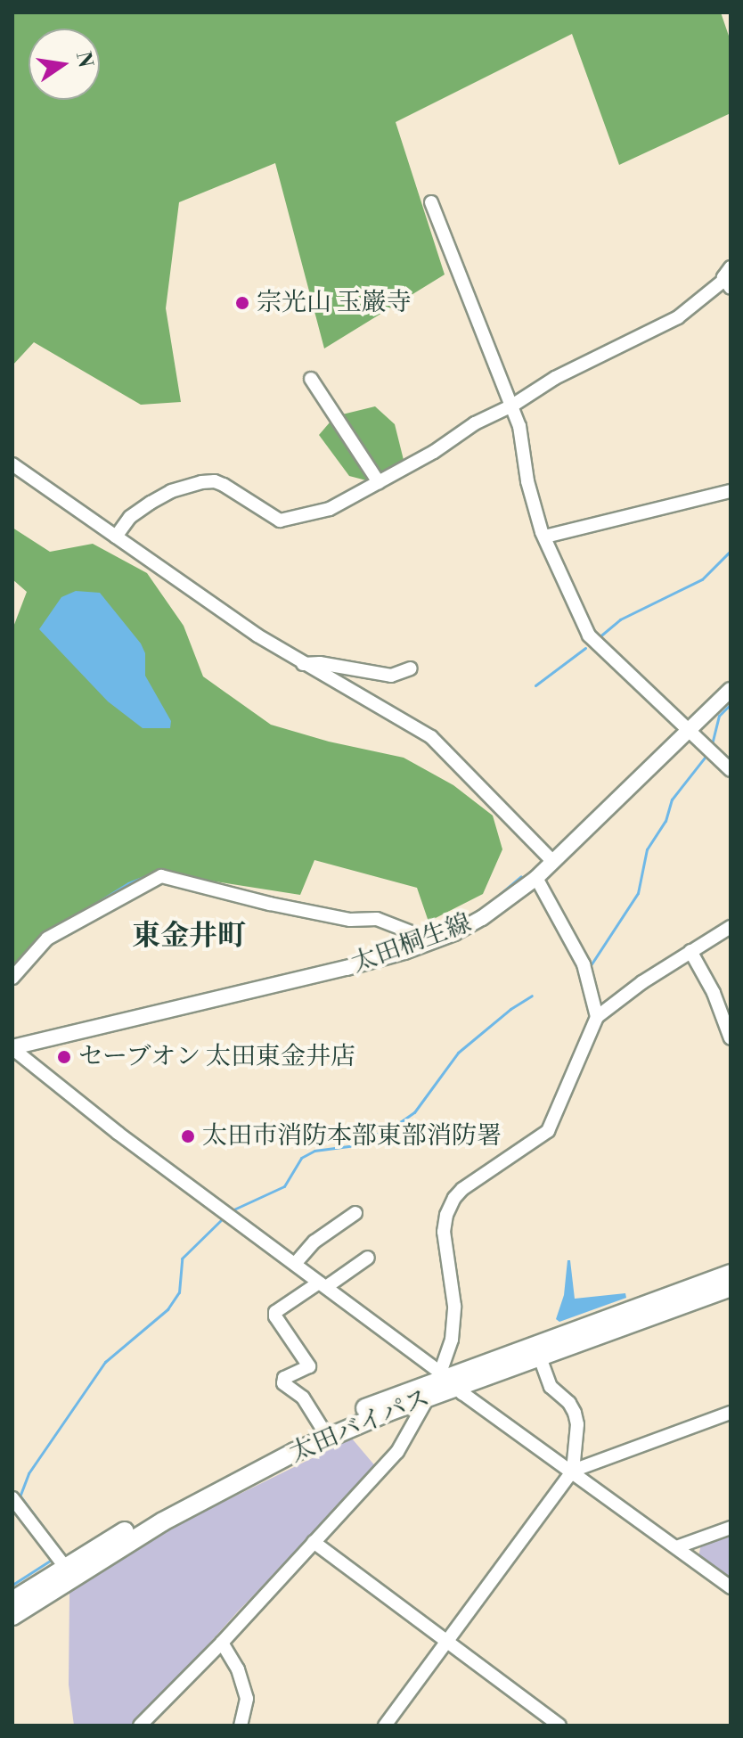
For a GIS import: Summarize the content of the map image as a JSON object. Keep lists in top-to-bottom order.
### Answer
{
  "streets": {
    "highway": ["太田バイパス"],
    "main road": ["太田桐生線"]
  },
  "districts": ["東金井町"],
  "places": ["宗光山 玉巌寺", "セーブオン 太田東金井店", "太田市消防本部東部消防署"],
  "north": "right"
}
